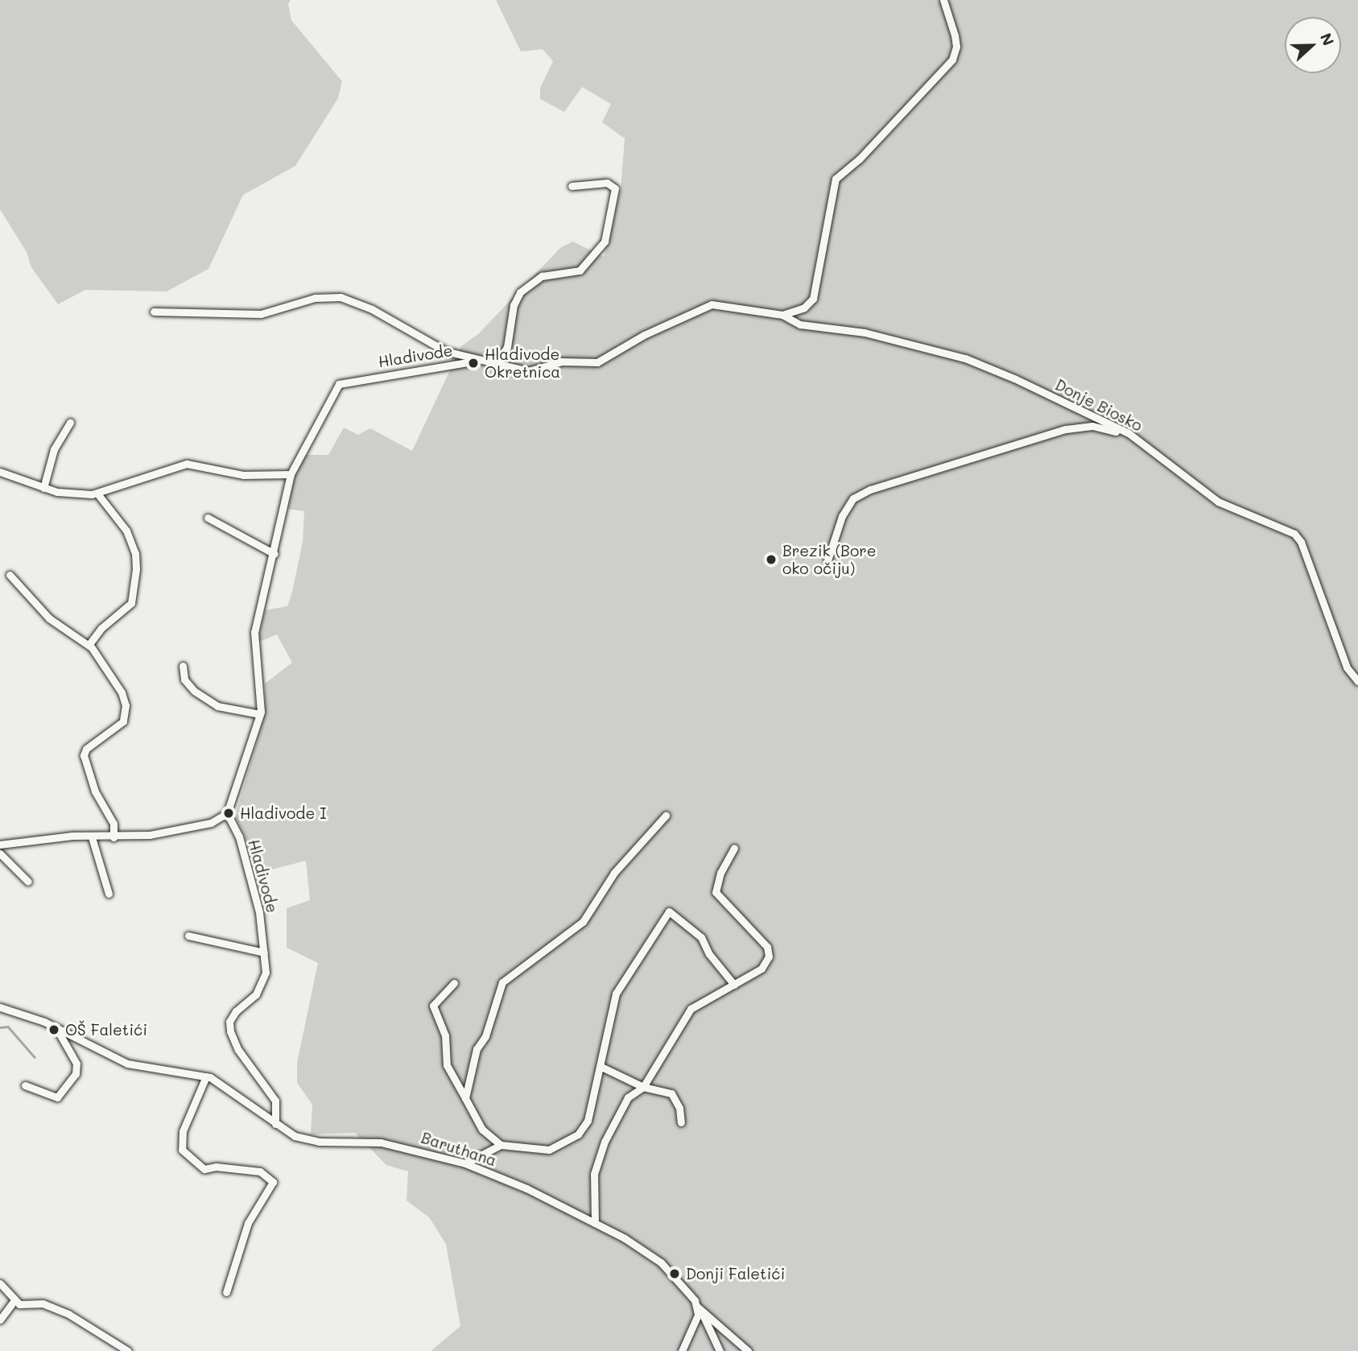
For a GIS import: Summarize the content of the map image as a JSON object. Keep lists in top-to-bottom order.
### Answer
{
  "streets": {
    "street": ["Hladivode", "Donje Biosko", "Baruthana"]
  },
  "crossings": [
    ["Hladivode", "Donje Biosko"]
  ],
  "places": [
    "Hladivode Okretnica",
    "Brezik (Bore oko očiju)",
    "Hladivode I",
    "OŠ Faletići",
    "Donji Faletići"
  ],
  "north": "right"
}
